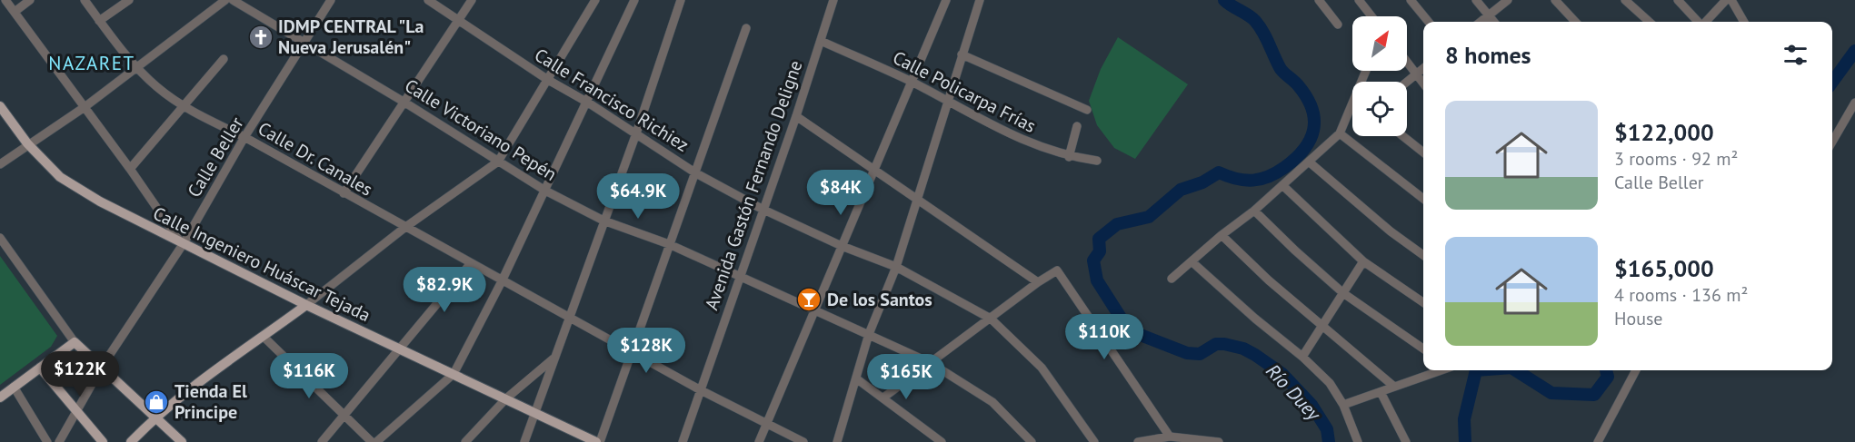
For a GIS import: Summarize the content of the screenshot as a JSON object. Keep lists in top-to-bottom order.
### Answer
{
  "streets": {
    "main road": ["Calle Ingeniero Huáscar Tejada"],
    "street": [
      "Calle Policarpa Frías",
      "Calle Francisco Richiez",
      "Calle Victoriano Pepén",
      "Calle Beller",
      "Calle Dr. Canales",
      "Avenida Gastón Fernando Deligne"
    ]
  },
  "crossings": [
    ["Calle Policarpa Frías", "Avenida Gastón Fernando Deligne"],
    ["Calle Francisco Richiez", "Avenida Gastón Fernando Deligne"],
    ["Calle Victoriano Pepén", "Calle Beller"],
    ["Calle Victoriano Pepén", "Avenida Gastón Fernando Deligne"],
    ["Calle Beller", "Calle Dr. Canales"],
    ["Calle Beller", "Calle Ingeniero Huáscar Tejada"],
    ["Calle Dr. Canales", "Avenida Gastón Fernando Deligne"]
  ],
  "districts": ["NAZARET"],
  "water": ["Río Duey"],
  "places": {
    "church": ["IDMP CENTRAL \"La Nueva Jerusalén\""],
    "bar": ["De los Santos"],
    "shop": ["Tienda El Principe"]
  },
  "north": "top right",
  "page": {
    "heading": "8 homes",
    "list": [
      {
        "name": "$122,000",
        "note": "3 rooms · 92 m² · Calle Beller"
      },
      {
        "name": "$165,000",
        "note": "4 rooms · 136 m² · House"
      }
    ],
    "price": [
      "$84K",
      "$64.9K",
      "$82.9K",
      "$110K",
      "$128K",
      "$122K",
      "$116K",
      "$165K"
    ]
  }
}
